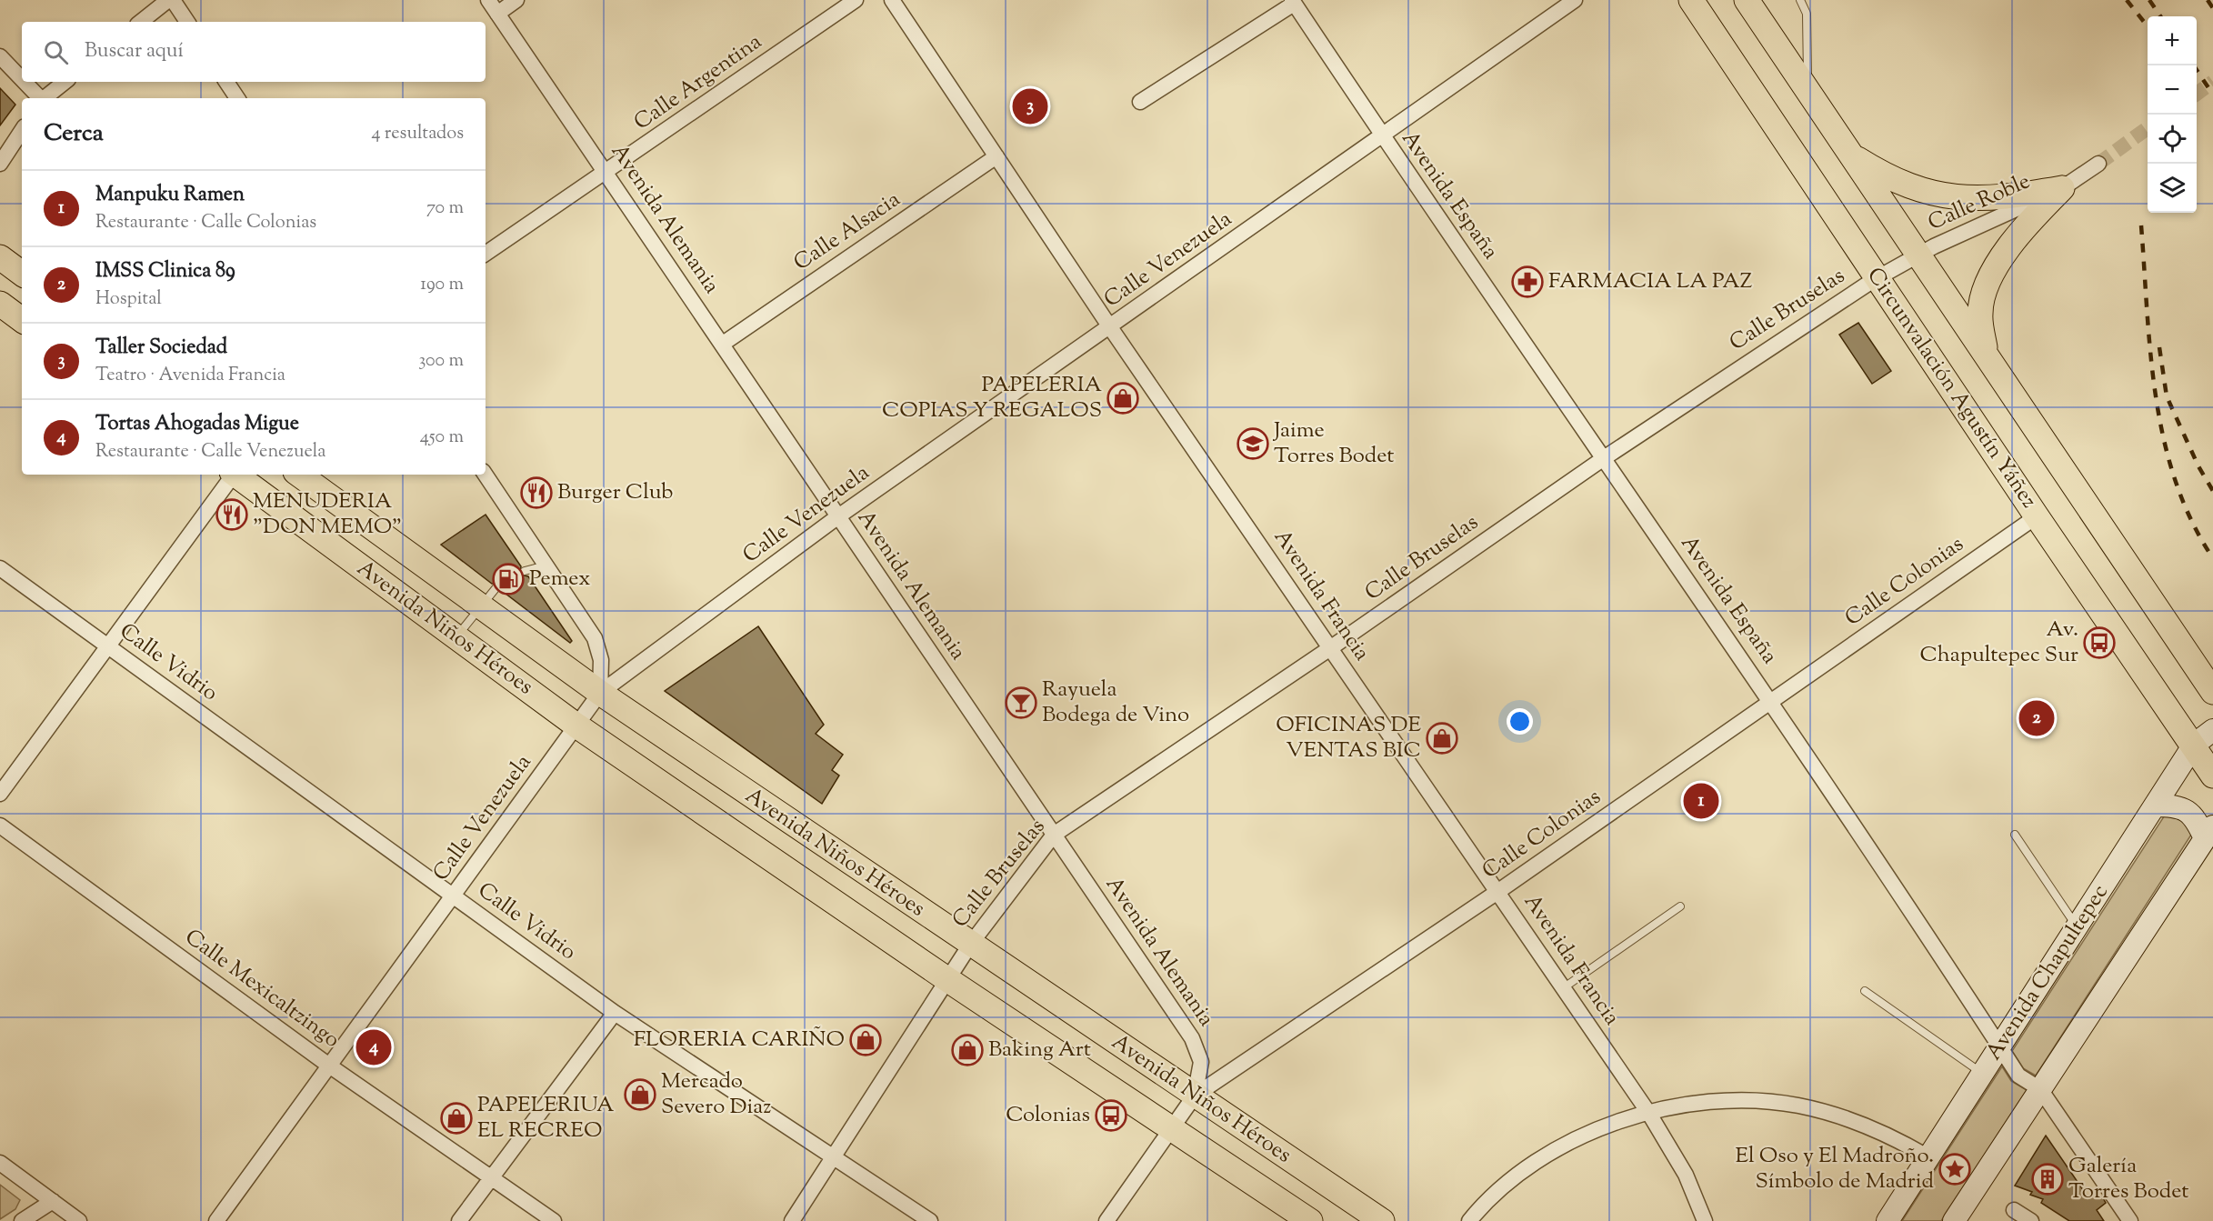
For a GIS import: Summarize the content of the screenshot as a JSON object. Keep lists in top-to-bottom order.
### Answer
{
  "streets": {
    "main road": ["Circunvalación Agustín Yáñez", "Avenida Niños Héroes"],
    "street": [
      "Calle Argentina",
      "Avenida España",
      "Calle Roble",
      "Avenida Alemania",
      "Calle Alsacia",
      "Calle Venezuela",
      "Calle Bruselas",
      "Calle Colonias",
      "Avenida Francia",
      "Calle Vidrio",
      "Avenida Chapultepec",
      "Calle Mexicaltzingo"
    ]
  },
  "crossings": [
    ["Calle Argentina", "Avenida Alemania"],
    ["Avenida España", "Calle Venezuela"],
    ["Avenida España", "Calle Bruselas"],
    ["Avenida España", "Calle Colonias"],
    ["Avenida España", "Avenida Chapultepec"],
    ["Calle Roble", "Calle Bruselas"],
    ["Calle Roble", "Circunvalación Agustín Yáñez"],
    ["Avenida Alemania", "Calle Alsacia"],
    ["Avenida Alemania", "Calle Venezuela"],
    ["Avenida Alemania", "Calle Bruselas"],
    ["Avenida Alemania", "Calle Colonias"],
    ["Avenida Alemania", "Avenida Niños Héroes"],
    ["Calle Alsacia", "Avenida Francia"],
    ["Calle Venezuela", "Avenida Francia"],
    ["Calle Venezuela", "Avenida Niños Héroes"],
    ["Calle Venezuela", "Calle Vidrio"],
    ["Calle Venezuela", "Calle Mexicaltzingo"],
    ["Calle Bruselas", "Circunvalación Agustín Yáñez"],
    ["Calle Bruselas", "Avenida Francia"],
    ["Calle Bruselas", "Avenida Niños Héroes"],
    ["Calle Bruselas", "Calle Vidrio"],
    ["Circunvalación Agustín Yáñez", "Calle Colonias"],
    ["Circunvalación Agustín Yáñez", "Avenida Chapultepec"],
    ["Calle Colonias", "Avenida Francia"],
    ["Calle Colonias", "Avenida Niños Héroes"]
  ],
  "places": {
    "pharmacy": ["FARMACIA LA PAZ"],
    "shop": [
      "PAPELERIA COPIAS Y REGALOS",
      "OFICINAS DE VENTAS BIC",
      "FLORERIA CARIÑO",
      "Baking Art",
      "Mercado Severo Diaz",
      "PAPELERIUA EL RECREO"
    ],
    "school or university": ["Jaime Torres Bodet"],
    "restaurant": ["Burger Club", "MENUDERIA \"DON MEMO\""],
    "fuel station": ["Pemex"],
    "bus stop": ["Av. Chapultepec Sur", "Colonias"],
    "bar": ["Rayuela Bodega de Vino"],
    "place": ["El Oso y El Madroño. Símbolo de Madrid"],
    "building": ["Galería Torres Bodet"]
  },
  "page": {
    "map_buttons": ["+", "−"],
    "search": "Buscar aquí",
    "pins": [
      "3",
      "2",
      "1",
      "4"
    ],
    "heading": ["Cerca", "4 resultados"],
    "list": [
      {
        "mark": "1",
        "name": "Manpuku Ramen",
        "note": "Restaurante · Calle Colonias",
        "value": "70 m"
      },
      {
        "mark": "2",
        "name": "IMSS Clinica 89",
        "note": "Hospital",
        "value": "190 m"
      },
      {
        "mark": "3",
        "name": "Taller Sociedad",
        "note": "Teatro · Avenida Francia",
        "value": "300 m"
      },
      {
        "mark": "4",
        "name": "Tortas Ahogadas Migue",
        "note": "Restaurante · Calle Venezuela",
        "value": "450 m"
      }
    ]
  }
}
